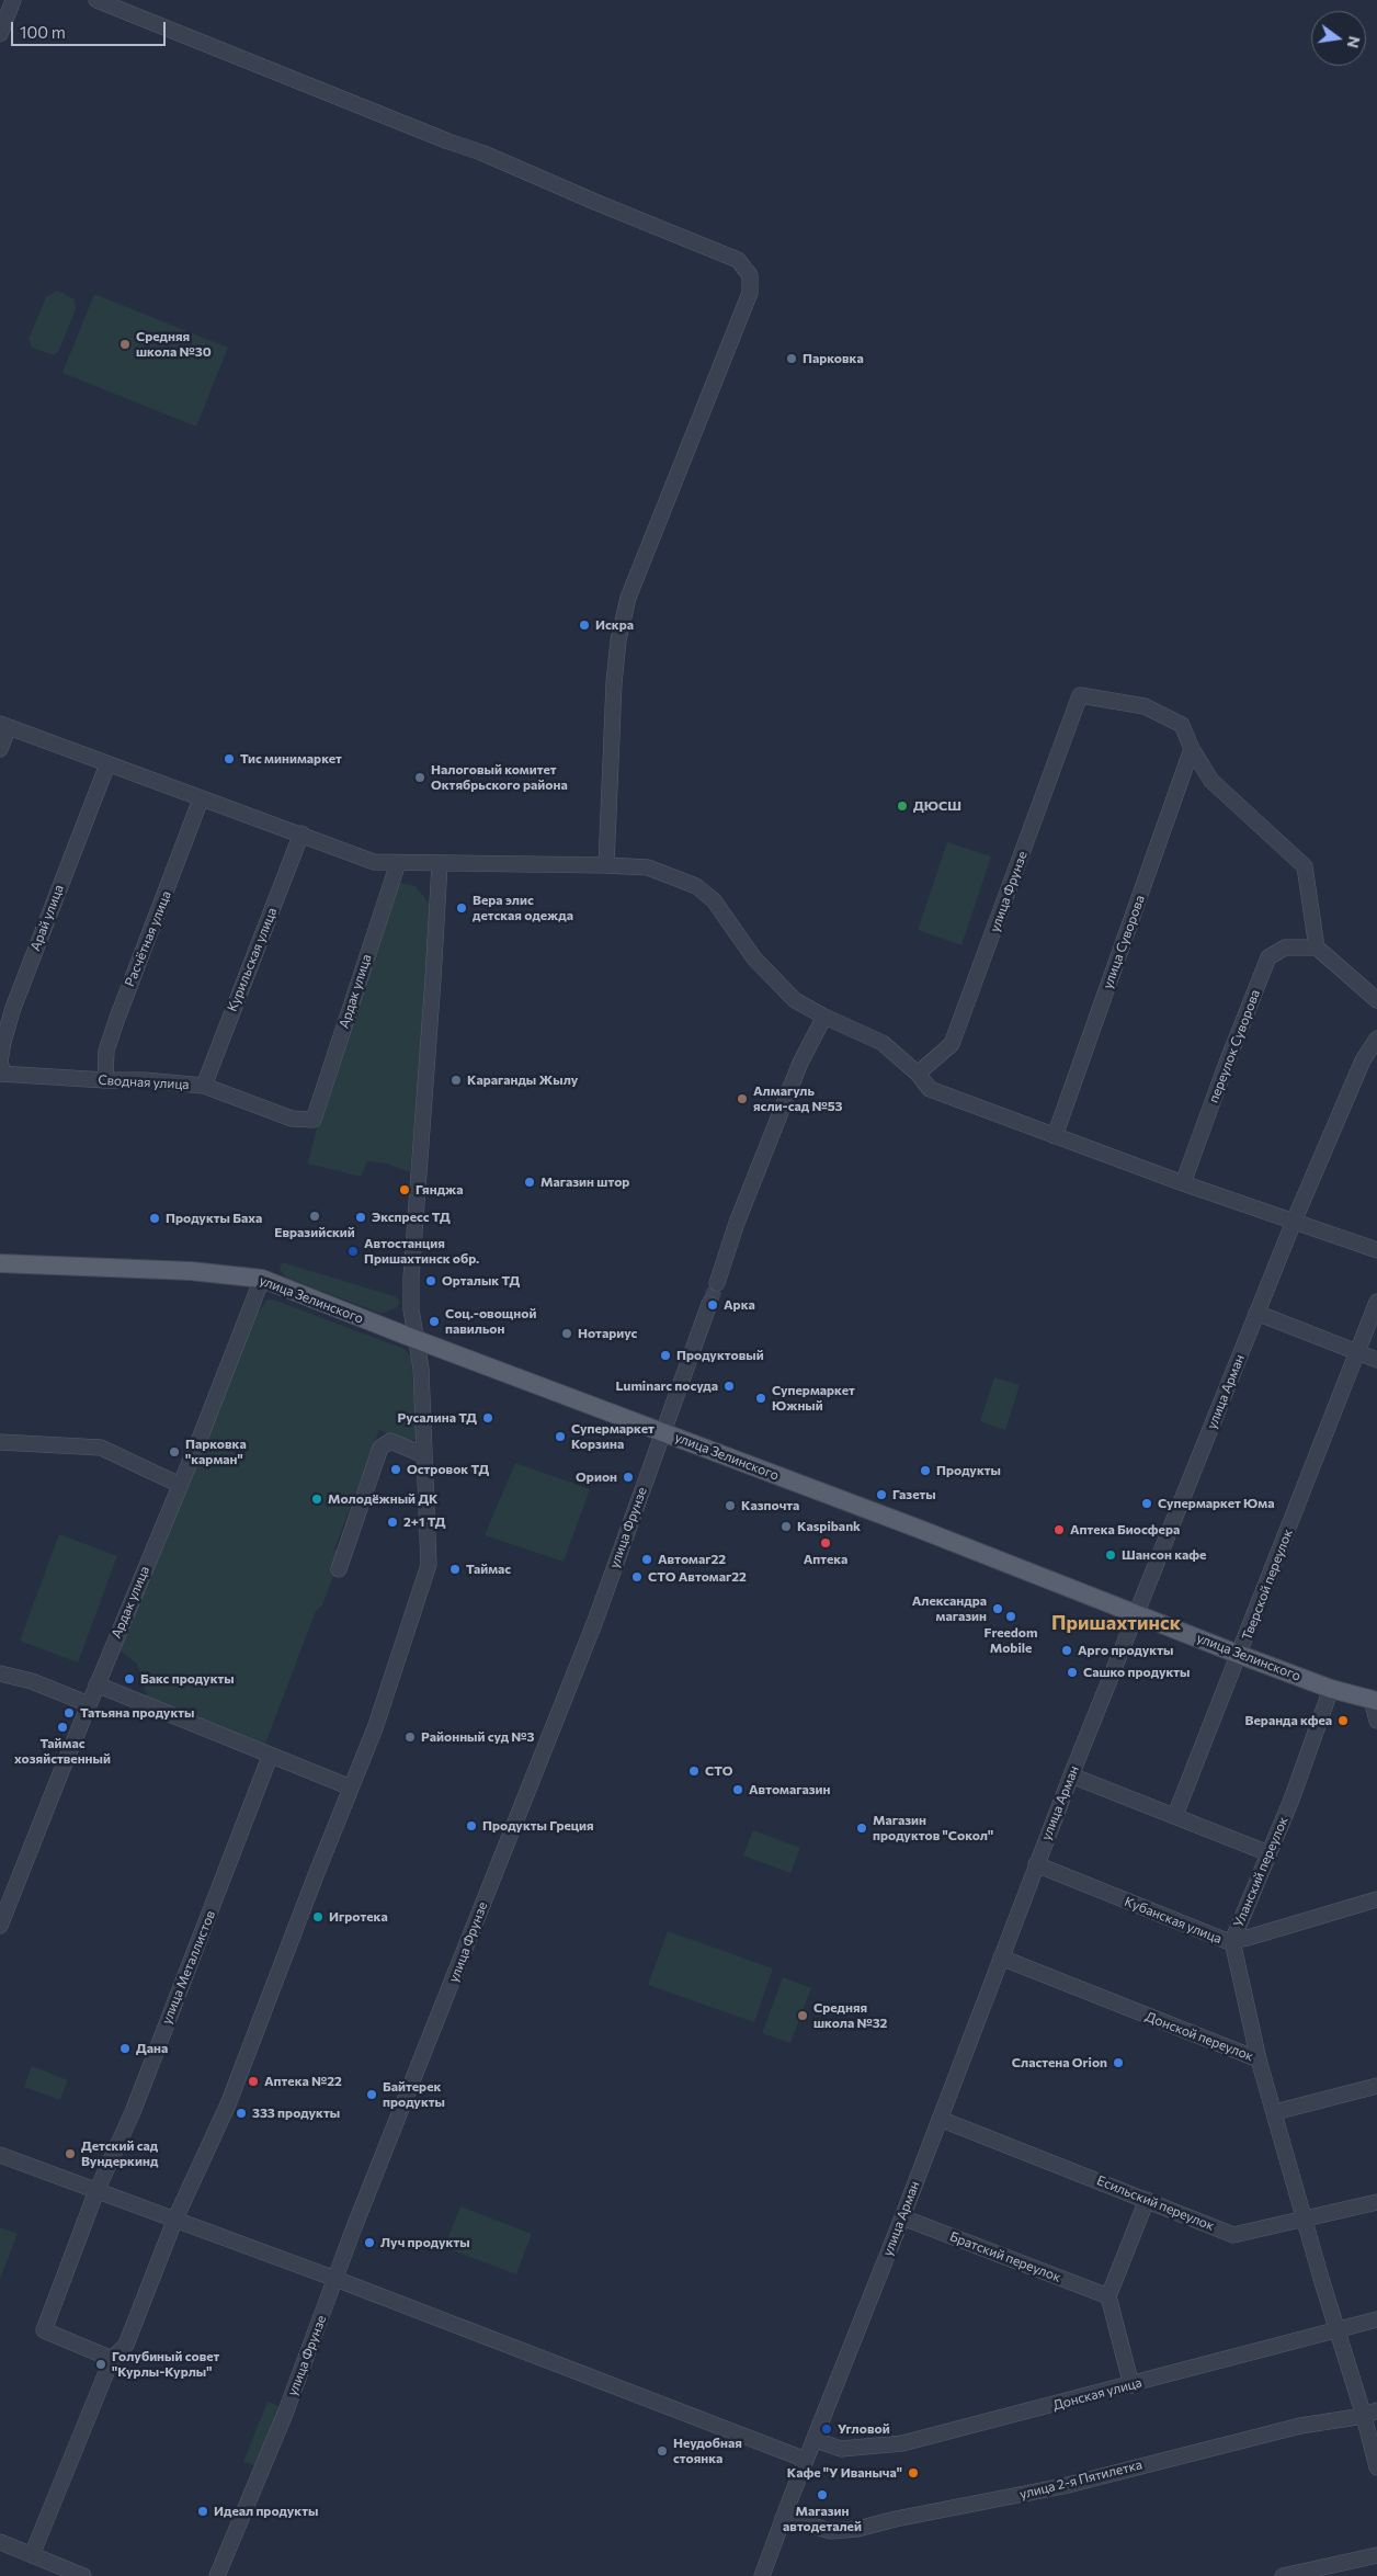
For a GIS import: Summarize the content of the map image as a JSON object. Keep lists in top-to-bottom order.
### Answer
{
  "streets": {
    "main road": ["улица Зелинского"],
    "street": [
      "улица Фрунзе",
      "Арай улица",
      "Расчётная улица",
      "улица Суворова",
      "Курильская улица",
      "Ардак улица",
      "переулок Суворова",
      "Сводная улица",
      "улица Арман",
      "Тверской переулок",
      "Уланский переулок",
      "Кубанская улица",
      "улица Металлистов",
      "Донской переулок",
      "Есильский переулок",
      "Братский переулок",
      "Донская улица",
      "улица 2-я Пятилетка"
    ]
  },
  "crossings": [
    ["улица Фрунзе", "улица Суворова"],
    ["улица Фрунзе", "улица Зелинского"],
    ["Арай улица", "Сводная улица"],
    ["Расчётная улица", "Сводная улица"],
    ["Курильская улица", "Сводная улица"],
    ["Ардак улица", "Сводная улица"],
    ["Ардак улица", "улица Зелинского"],
    ["улица Зелинского", "улица Арман"],
    ["улица Зелинского", "Тверской переулок"],
    ["улица Зелинского", "Уланский переулок"],
    ["улица Арман", "Кубанская улица"],
    ["улица Арман", "Донской переулок"],
    ["улица Арман", "Есильский переулок"],
    ["улица Арман", "Братский переулок"],
    ["улица Арман", "Донская улица"],
    ["улица Арман", "улица 2-я Пятилетка"],
    ["Уланский переулок", "Кубанская улица"],
    ["Уланский переулок", "Донской переулок"],
    ["Донской переулок", "Есильский переулок"],
    ["Донской переулок", "Донская улица"],
    ["Донской переулок", "улица 2-я Пятилетка"]
  ],
  "districts": ["Пришахтинск"],
  "places": [
    "Средняя школа №30",
    "Парковка",
    "Искра",
    "Тис минимаркет",
    "Налоговый комитет Октябрьского района",
    "ДЮСШ",
    "Вера элис детская одежда",
    "Караганды Жылу",
    "Алмагуль ясли-сад №53",
    "Магазин штор",
    "Гянджа",
    "Евразийский",
    "Экспресс ТД",
    "Продукты Баха",
    "Автостанция Пришахтинск обр.",
    "Орталык ТД",
    "Арка",
    "Соц.-овощной павильон",
    "Нотариус",
    "Продуктовый",
    "Luminarc посуда",
    "Супермаркет Южный",
    "Русалина ТД",
    "Супермаркет Корзина",
    "Парковка \"карман\"",
    "Островок ТД",
    "Продукты",
    "Орион",
    "Газеты",
    "Молодёжный ДК",
    "Супермаркет Юма",
    "Казпочта",
    "2+1 ТД",
    "Kaspibank",
    "Аптека Биосфера",
    "Аптека",
    "Шансон кафе",
    "Автомаг22",
    "Таймас",
    "СТО Автомаг22",
    "Александра магазин",
    "Freedom Mobile",
    "Арго продукты",
    "Сашко продукты",
    "Бакс продукты",
    "Татьяна продукты",
    "Веранда кфеа",
    "Таймас хозяйственный",
    "Районный суд №3",
    "СТО",
    "Автомагазин",
    "Продукты Греция",
    "Магазин продуктов \"Сокол\"",
    "Игротека",
    "Средняя школа №32",
    "Дана",
    "Сластена Orion",
    "Аптека №22",
    "Байтерек продукты",
    "333 продукты",
    "Детский сад Вундеркинд",
    "Луч продукты",
    "Голубиный совет \"Курлы-Курлы\"",
    "Угловой",
    "Неудобная стоянка",
    "Кафе \"У Иваныча\"",
    "Магазин автодеталей",
    "Идеал продукты"
  ],
  "scale_bar": "100 m",
  "north": "right"
}
